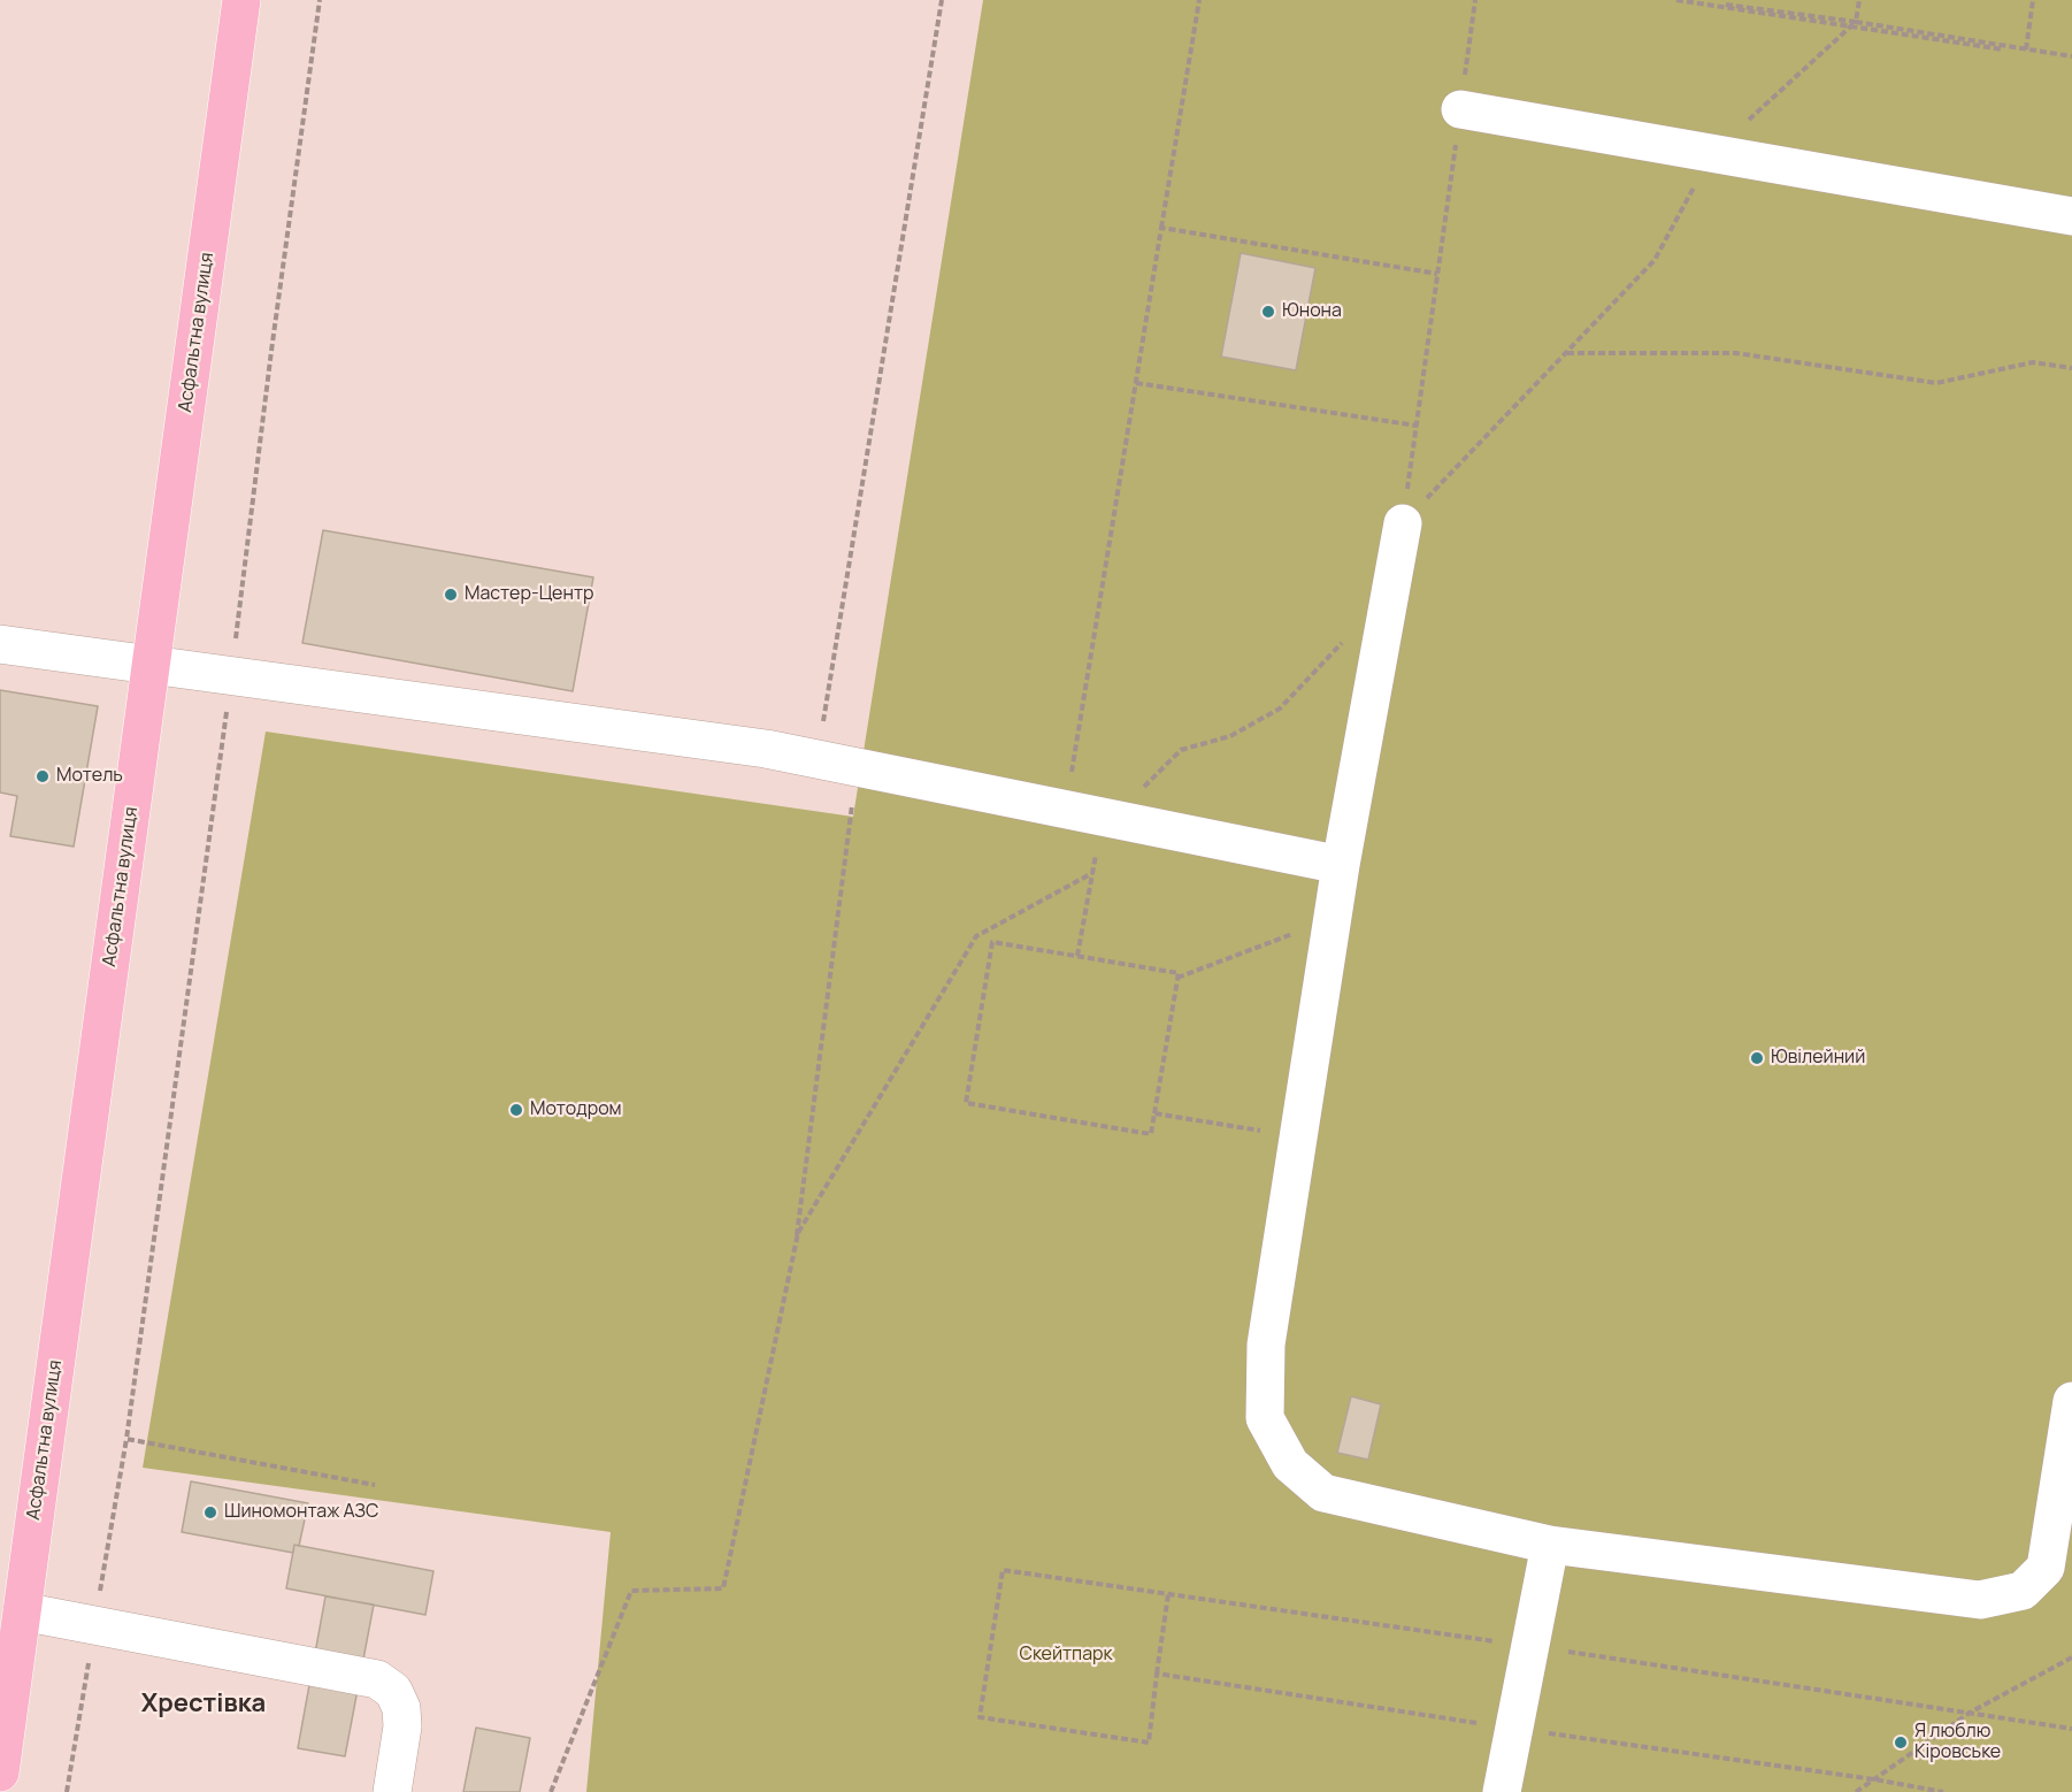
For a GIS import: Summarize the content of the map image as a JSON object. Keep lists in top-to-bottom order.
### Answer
{
  "streets": {
    "main road": ["Асфальтна вулиця"]
  },
  "districts": ["Хрестівка"],
  "parks": ["Скейтпарк"],
  "places": [
    "Юнона",
    "Мастер-Центр",
    "Мотель",
    "Ювілейний",
    "Мотодром",
    "Шиномонтаж АЗС",
    "Я люблю Кіровське"
  ]
}
